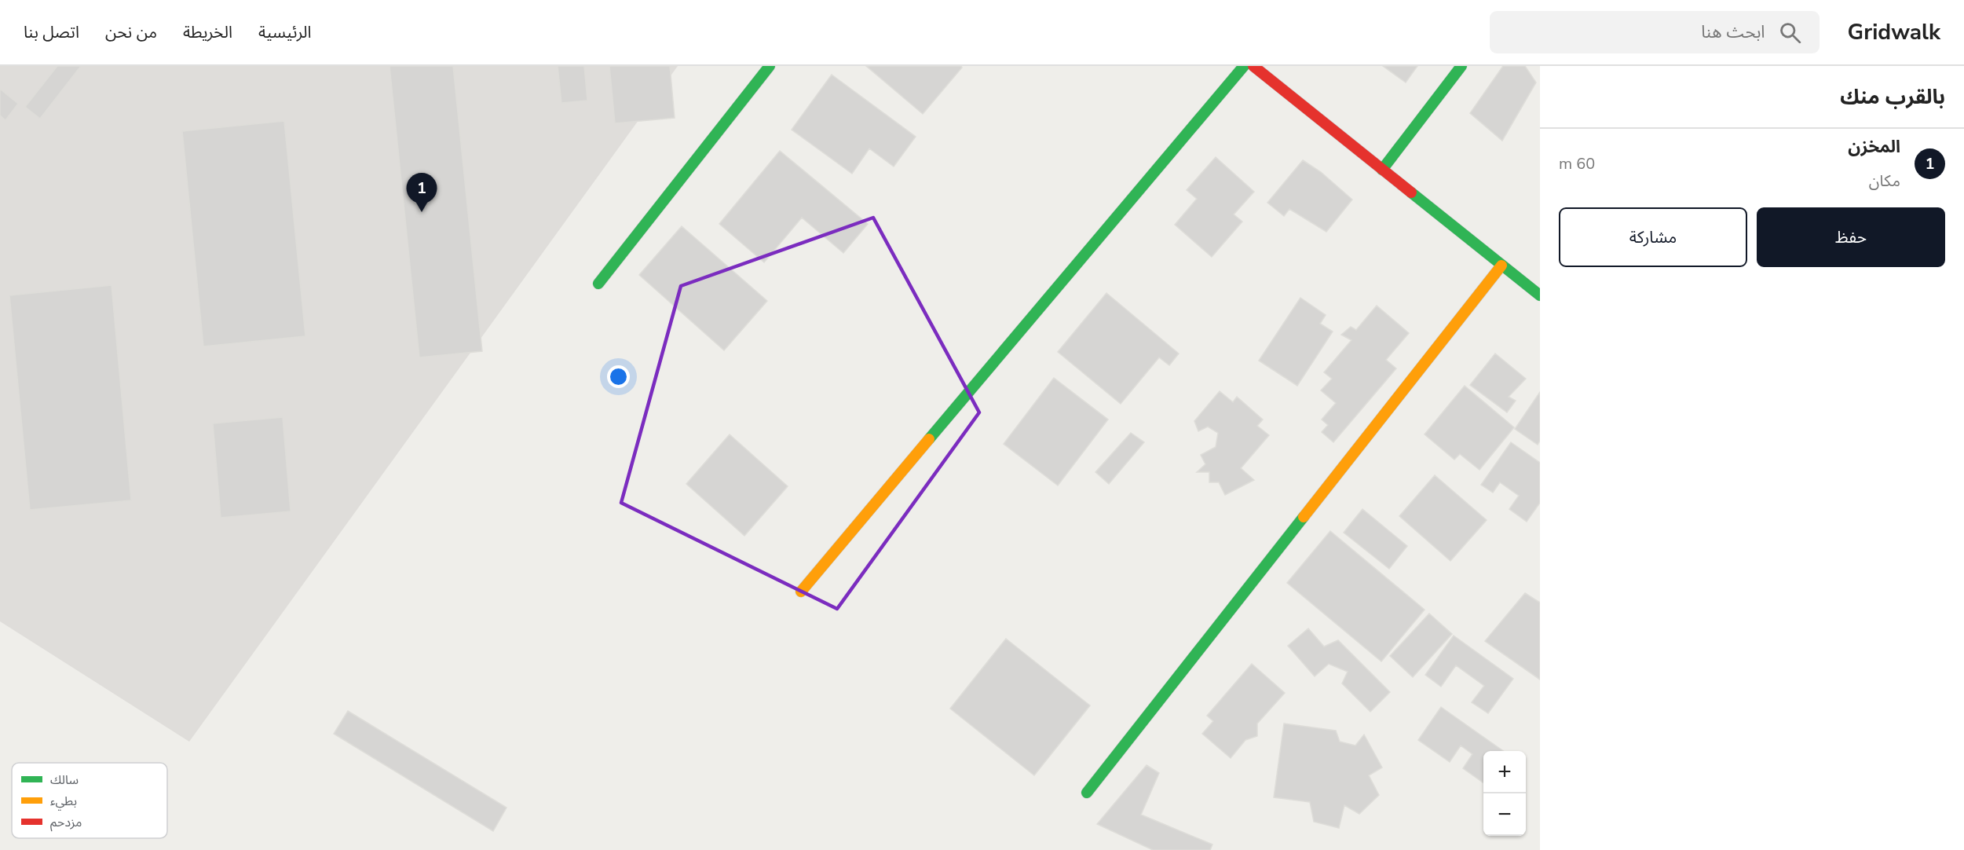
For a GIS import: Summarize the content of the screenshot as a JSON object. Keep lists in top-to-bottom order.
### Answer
{
  "legend": ["سالك", "بطيء", "مزدحم"],
  "page": {
    "header": "Gridwalk",
    "search": "ابحث هنا",
    "nav": [
      "الرئيسية",
      "الخريطة",
      "من نحن",
      "اتصل بنا"
    ],
    "heading": "بالقرب منك",
    "list": [
      {
        "mark": "1",
        "name": "المخزن",
        "note": "مكان",
        "value": "60 m"
      }
    ],
    "pins": "1",
    "buttons": ["حفظ", "مشاركة"],
    "map_buttons": ["+", "−"]
  }
}
